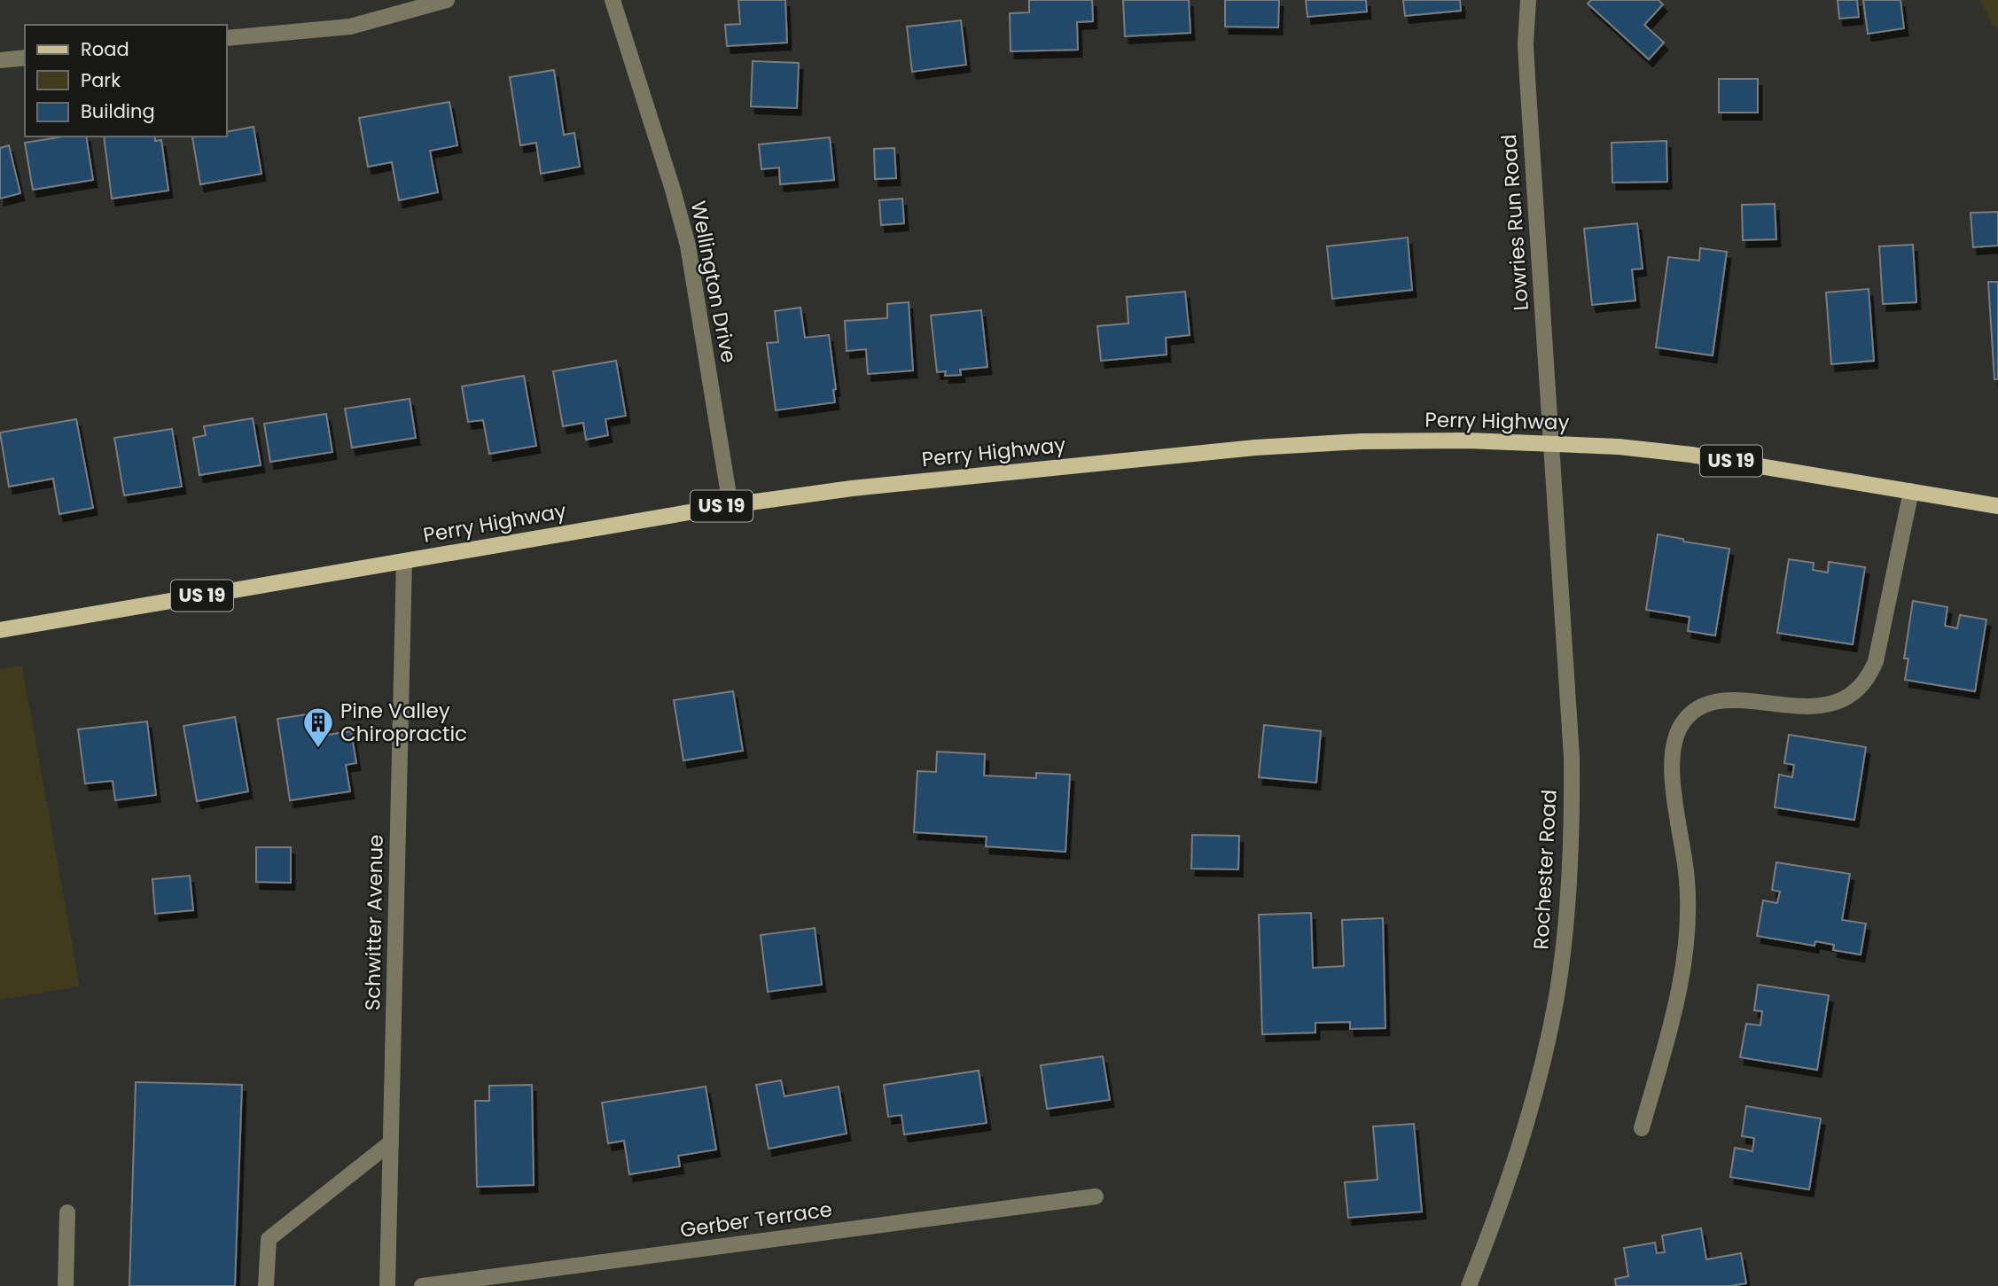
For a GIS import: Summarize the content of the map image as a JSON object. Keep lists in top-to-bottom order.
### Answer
{
  "streets": {
    "main road": ["Perry Highway", "US 19"],
    "street": [
      "Lowries Run Road",
      "Wellington Drive",
      "Rochester Road",
      "Schwitter Avenue",
      "Gerber Terrace"
    ]
  },
  "crossings": [
    ["Lowries Run Road", "Perry Highway"],
    ["Lowries Run Road", "Rochester Road"],
    ["Wellington Drive", "Perry Highway"],
    ["Perry Highway", "Rochester Road"],
    ["Perry Highway", "Schwitter Avenue"]
  ],
  "places": {
    "building": ["Pine Valley Chiropractic"]
  },
  "legend": ["Road", "Park", "Building"]
}
